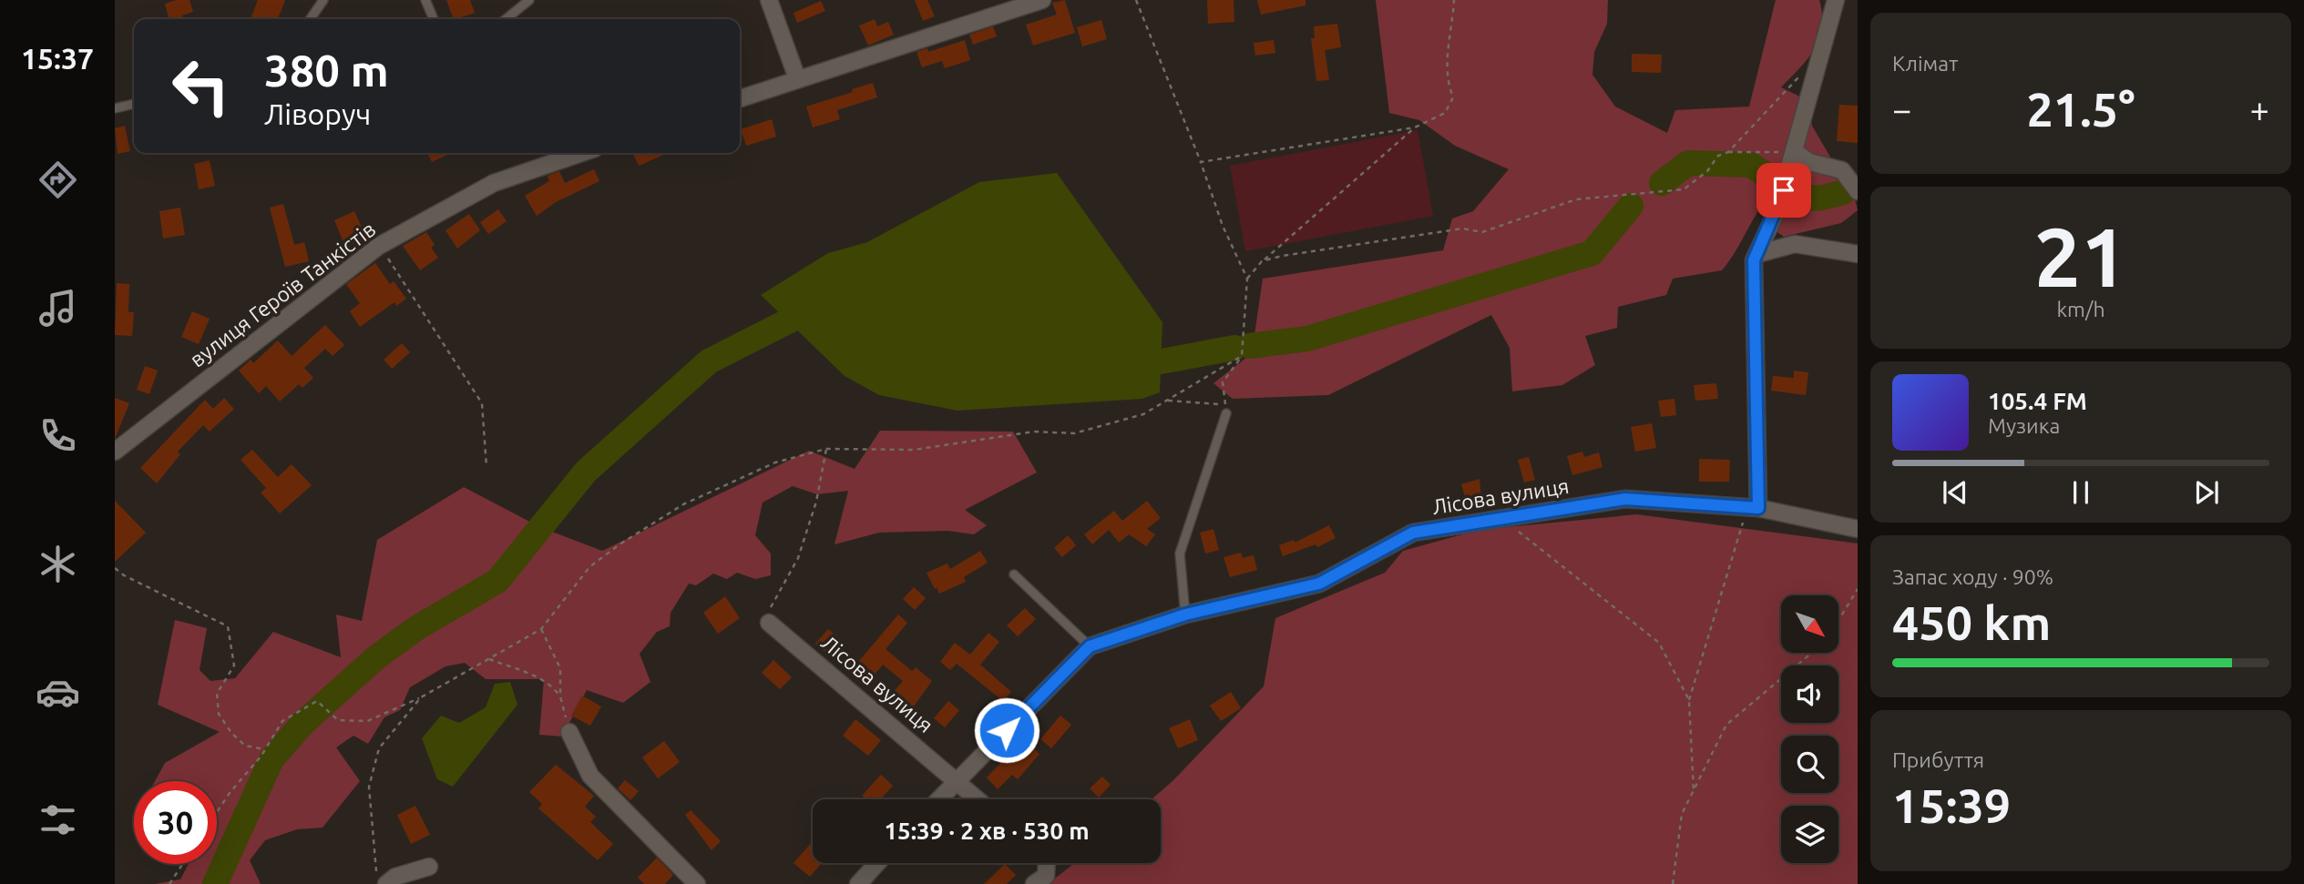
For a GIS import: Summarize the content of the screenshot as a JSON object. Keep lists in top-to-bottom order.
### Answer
{
  "streets": {
    "street": ["вулиця Героїв Танкістів", "Лісова вулиця"]
  },
  "north": "bottom right",
  "page": {
    "tabs": "15:37",
    "tile": [
      "Клімат",
      ["21", "km/h"],
      ["Запас ходу · 90%", "450 km"],
      ["Прибуття", "15:39"]
    ],
    "turn": ["380 m", "Ліворуч"],
    "heat": ["−", "21.5°", "+"],
    "song": ["105.4 FM", "Музика"],
    "limit": "30",
    "trip": "15:39 · 2 хв · 530 m"
  }
}
